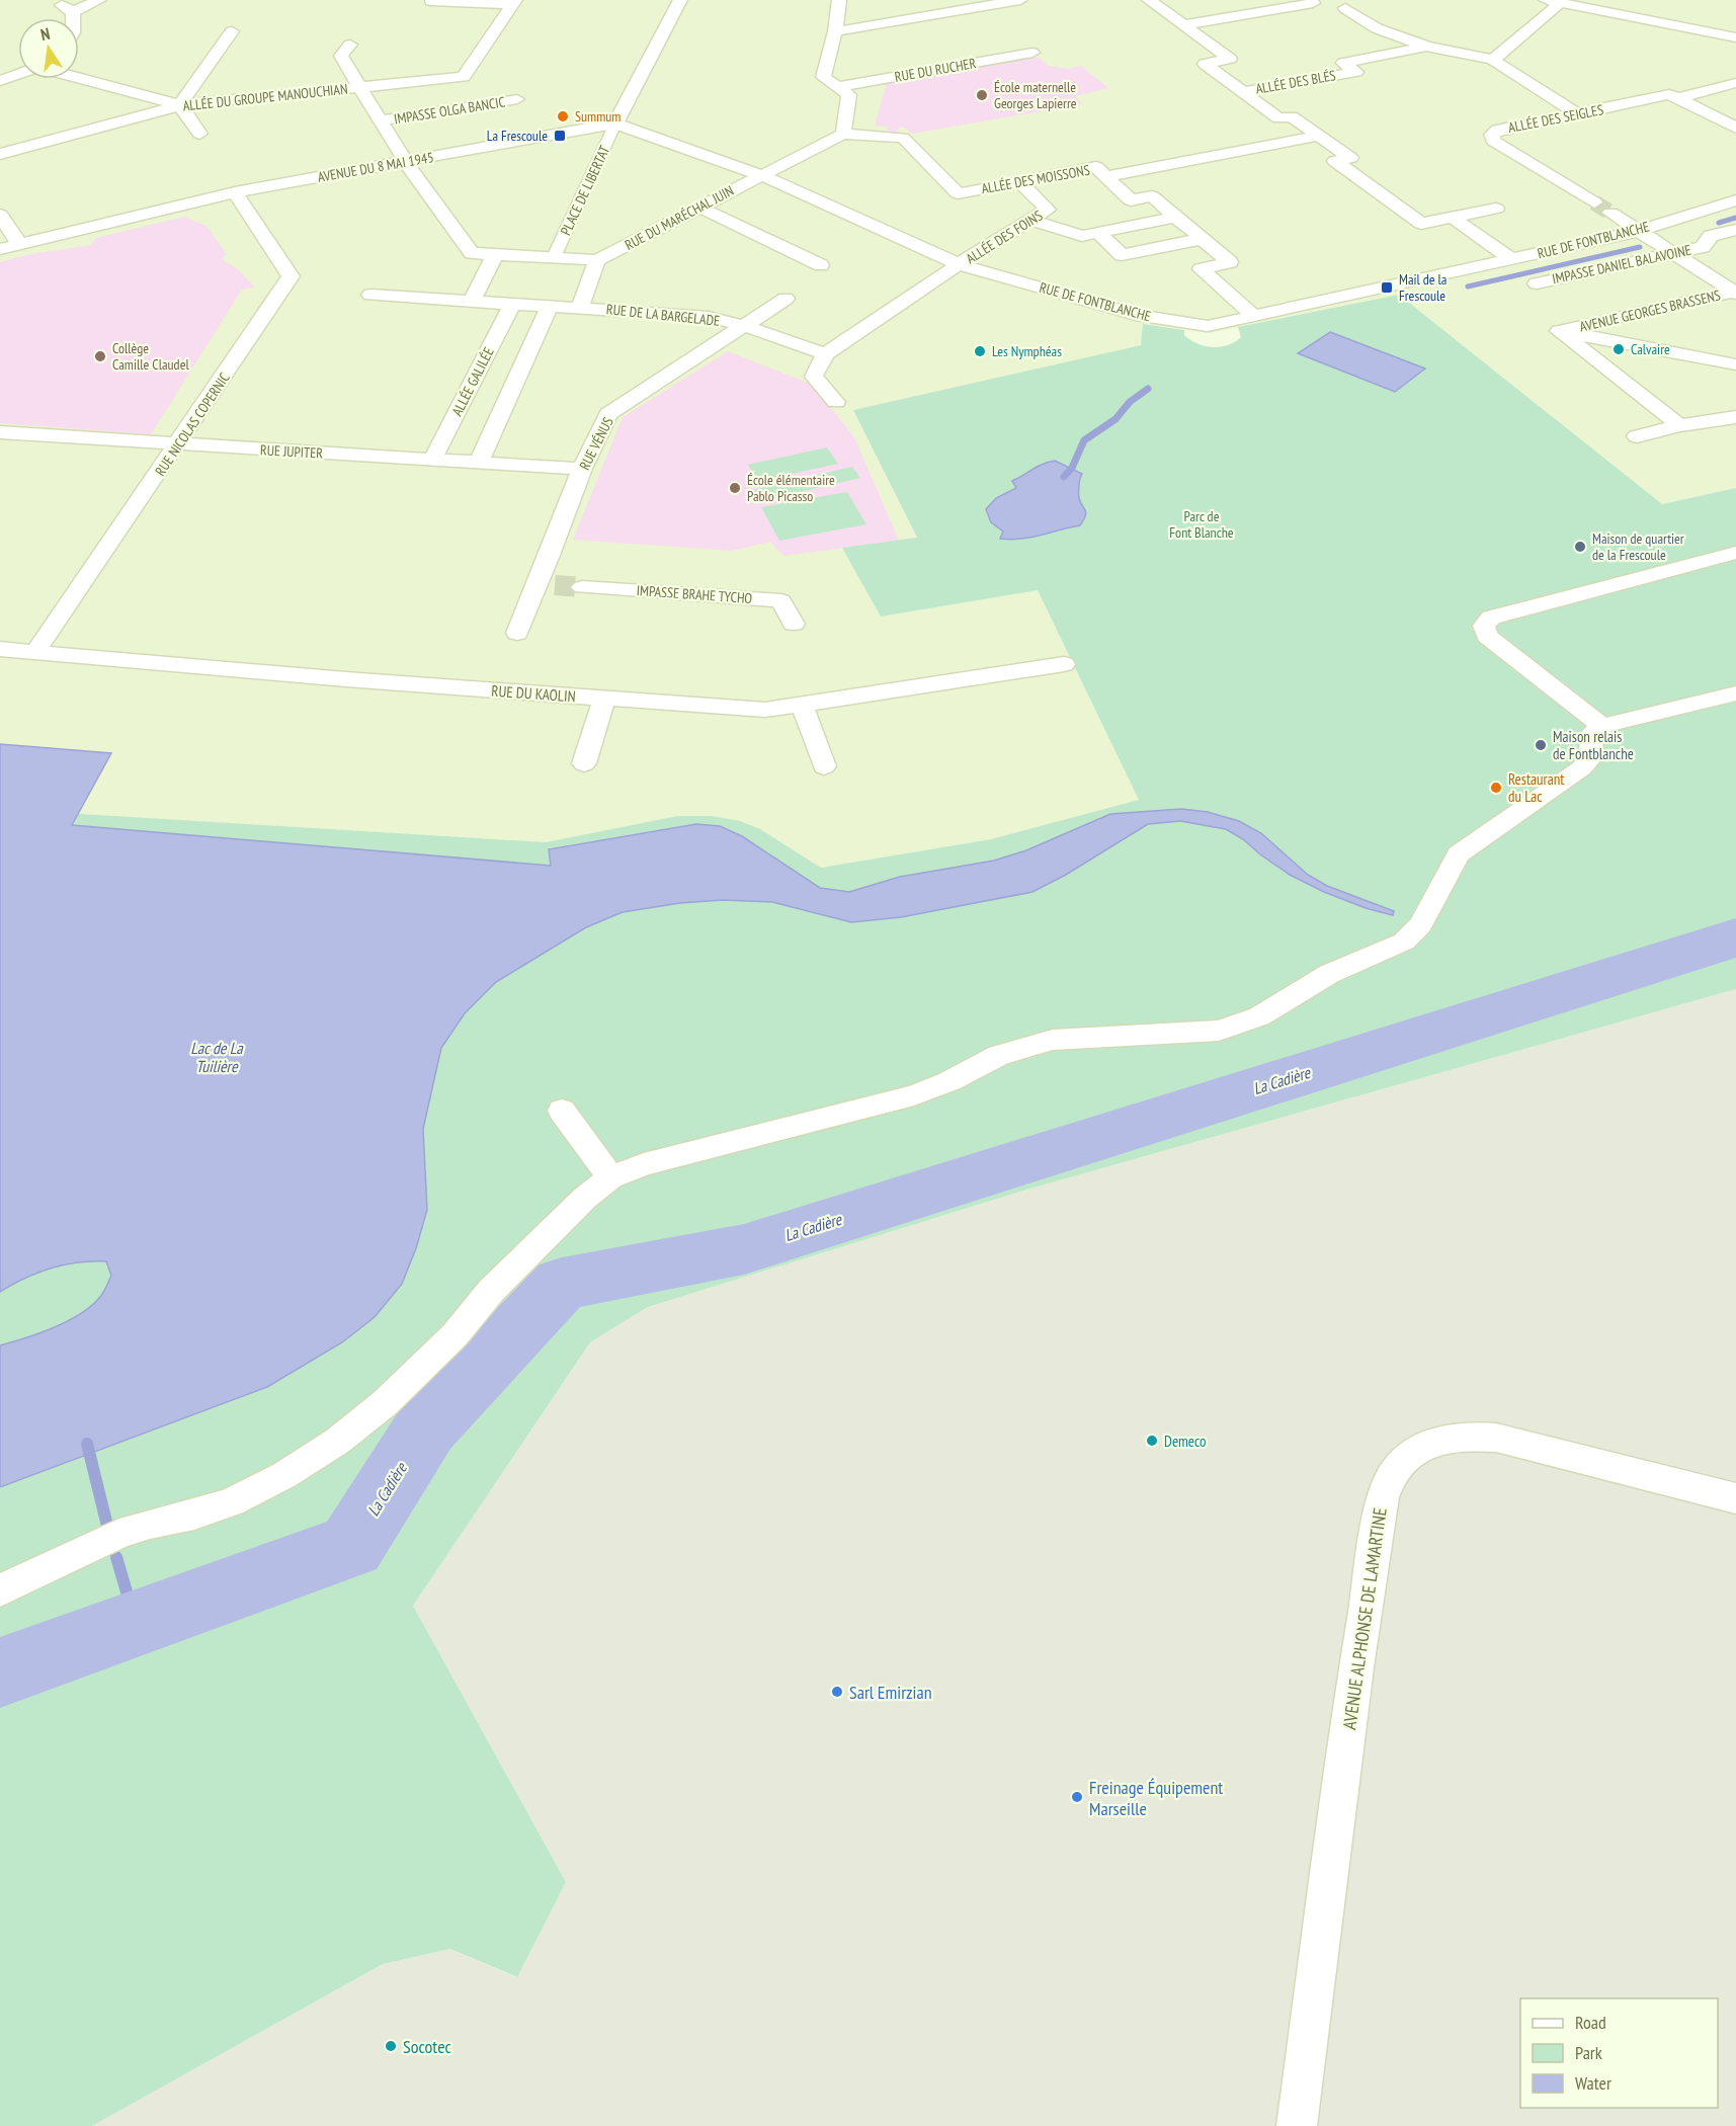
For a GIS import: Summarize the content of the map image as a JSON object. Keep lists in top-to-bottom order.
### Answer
{
  "streets": {
    "street": [
      "RUE DU RUCHER",
      "ALLÉE DES BLÉS",
      "ALLÉE DU GROUPE MANOUCHIAN",
      "IMPASSE OLGA BANCIC",
      "ALLÉE DES SEIGLES",
      "AVENUE DU 8 MAI 1945",
      "ALLÉE DES MOISSONS",
      "PLACE DE LIBERTAT",
      "RUE DU MARÉCHAL JUIN",
      "ALLÉE DES FOINS",
      "RUE DE FONTBLANCHE",
      "IMPASSE DANIEL BALAVOINE",
      "AVENUE GEORGES BRASSENS",
      "RUE DE LA BARGELADE",
      "ALLÉE GALILÉE",
      "RUE NICOLAS COPERNIC",
      "RUE VÉNUS",
      "RUE JUPITER",
      "IMPASSE BRAHE TYCHO",
      "RUE DU KAOLIN",
      "AVENUE ALPHONSE DE LAMARTINE"
    ]
  },
  "crossings": [
    ["ALLÉE DES BLÉS", "ALLÉE DES SEIGLES"],
    ["AVENUE DU 8 MAI 1945", "PLACE DE LIBERTAT"],
    ["AVENUE DU 8 MAI 1945", "RUE DE FONTBLANCHE"],
    ["AVENUE DU 8 MAI 1945", "RUE NICOLAS COPERNIC"],
    ["ALLÉE DES MOISSONS", "RUE DU MARÉCHAL JUIN"],
    ["ALLÉE DES MOISSONS", "ALLÉE DES FOINS"],
    ["PLACE DE LIBERTAT", "RUE DE FONTBLANCHE"],
    ["RUE DU MARÉCHAL JUIN", "RUE DE FONTBLANCHE"],
    ["ALLÉE DES FOINS", "RUE DE FONTBLANCHE"],
    ["RUE DE LA BARGELADE", "ALLÉE GALILÉE"],
    ["RUE DE LA BARGELADE", "RUE VÉNUS"],
    ["ALLÉE GALILÉE", "RUE JUPITER"],
    ["RUE NICOLAS COPERNIC", "RUE JUPITER"],
    ["RUE NICOLAS COPERNIC", "RUE DU KAOLIN"],
    ["RUE VÉNUS", "RUE JUPITER"]
  ],
  "water": ["Lac de La Tuilière", "La Cadière"],
  "parks": ["Parc de Font Blanche"],
  "places": {
    "other": [
      "École maternelle Georges Lapierre",
      "Summum",
      "Calvaire",
      "Les Nymphéas",
      "Collège Camille Claudel",
      "École élémentaire Pablo Picasso",
      "Maison de quartier de la Frescoule",
      "Maison relais de Fontblanche",
      "Restaurant du Lac",
      "Demeco",
      "Sarl Emirzian",
      "Freinage Équipement Marseille",
      "Socotec"
    ],
    "transit": ["La Frescoule", "Mail de la Frescoule"]
  },
  "legend": ["Road", "Park", "Water"],
  "north": "top"
}
